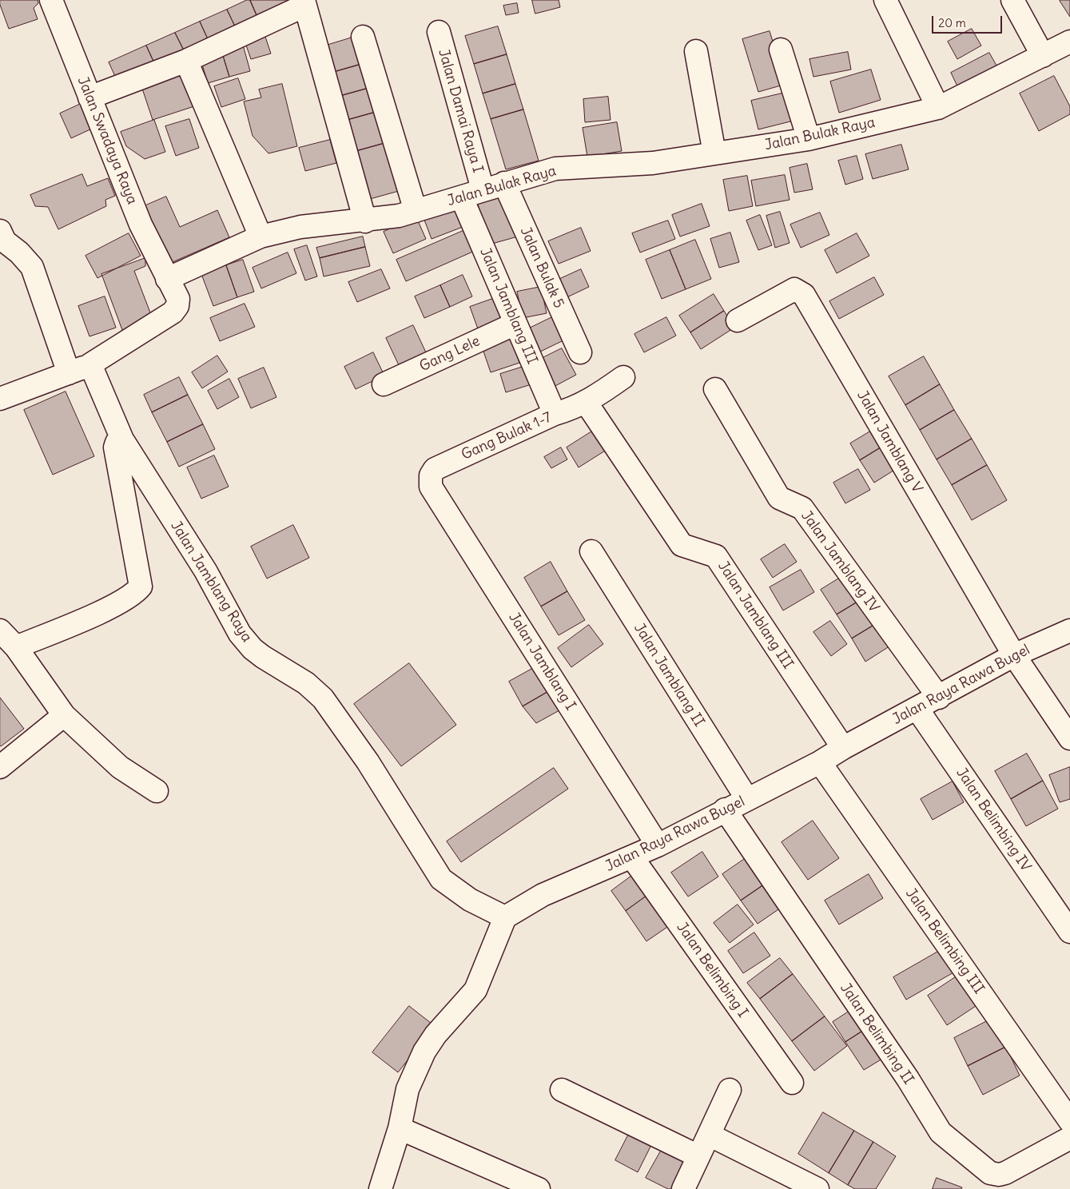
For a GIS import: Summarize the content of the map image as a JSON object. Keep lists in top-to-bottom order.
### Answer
{
  "streets": {
    "street": [
      "Jalan Damai Raya I",
      "Jalan Bulak Raya",
      "Jalan Swadaya Raya",
      "Jalan Bulak 5",
      "Jalan Jamblang III",
      "Gang Lele",
      "Gang Bulak 1-7",
      "Jalan Jamblang V",
      "Jalan Jamblang IV",
      "Jalan Jamblang Raya",
      "Jalan Jamblang I",
      "Jalan Jamblang II",
      "Jalan Raya Rawa Bugel",
      "Jalan Belimbing IV",
      "Jalan Belimbing III",
      "Jalan Belimbing I",
      "Jalan Belimbing II"
    ]
  },
  "crossings": [
    ["Jalan Damai Raya I", "Jalan Bulak Raya"],
    ["Jalan Bulak Raya", "Jalan Swadaya Raya"],
    ["Jalan Bulak Raya", "Jalan Bulak 5"],
    ["Jalan Bulak Raya", "Jalan Jamblang III"],
    ["Jalan Jamblang III", "Gang Lele"],
    ["Jalan Jamblang III", "Gang Bulak 1-7"],
    ["Jalan Jamblang III", "Jalan Raya Rawa Bugel"],
    ["Gang Bulak 1-7", "Jalan Jamblang I"],
    ["Jalan Jamblang V", "Jalan Raya Rawa Bugel"],
    ["Jalan Jamblang IV", "Jalan Raya Rawa Bugel"],
    ["Jalan Jamblang Raya", "Jalan Raya Rawa Bugel"],
    ["Jalan Jamblang I", "Jalan Raya Rawa Bugel"],
    ["Jalan Jamblang II", "Jalan Raya Rawa Bugel"],
    ["Jalan Raya Rawa Bugel", "Jalan Belimbing IV"],
    ["Jalan Raya Rawa Bugel", "Jalan Belimbing III"],
    ["Jalan Raya Rawa Bugel", "Jalan Belimbing I"],
    ["Jalan Raya Rawa Bugel", "Jalan Belimbing II"]
  ],
  "scale_bar": "20 m"
}
